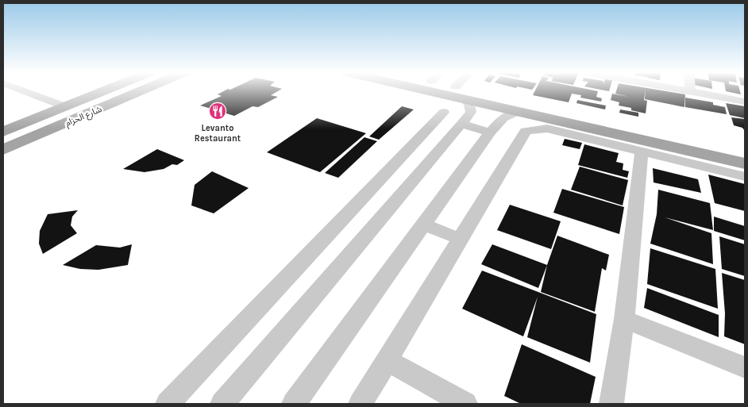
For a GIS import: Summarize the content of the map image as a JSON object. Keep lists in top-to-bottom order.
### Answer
{
  "streets": {
    "main road": ["شارع الحزام"]
  },
  "places": {
    "restaurant": ["Levanto Restaurant"]
  }
}
